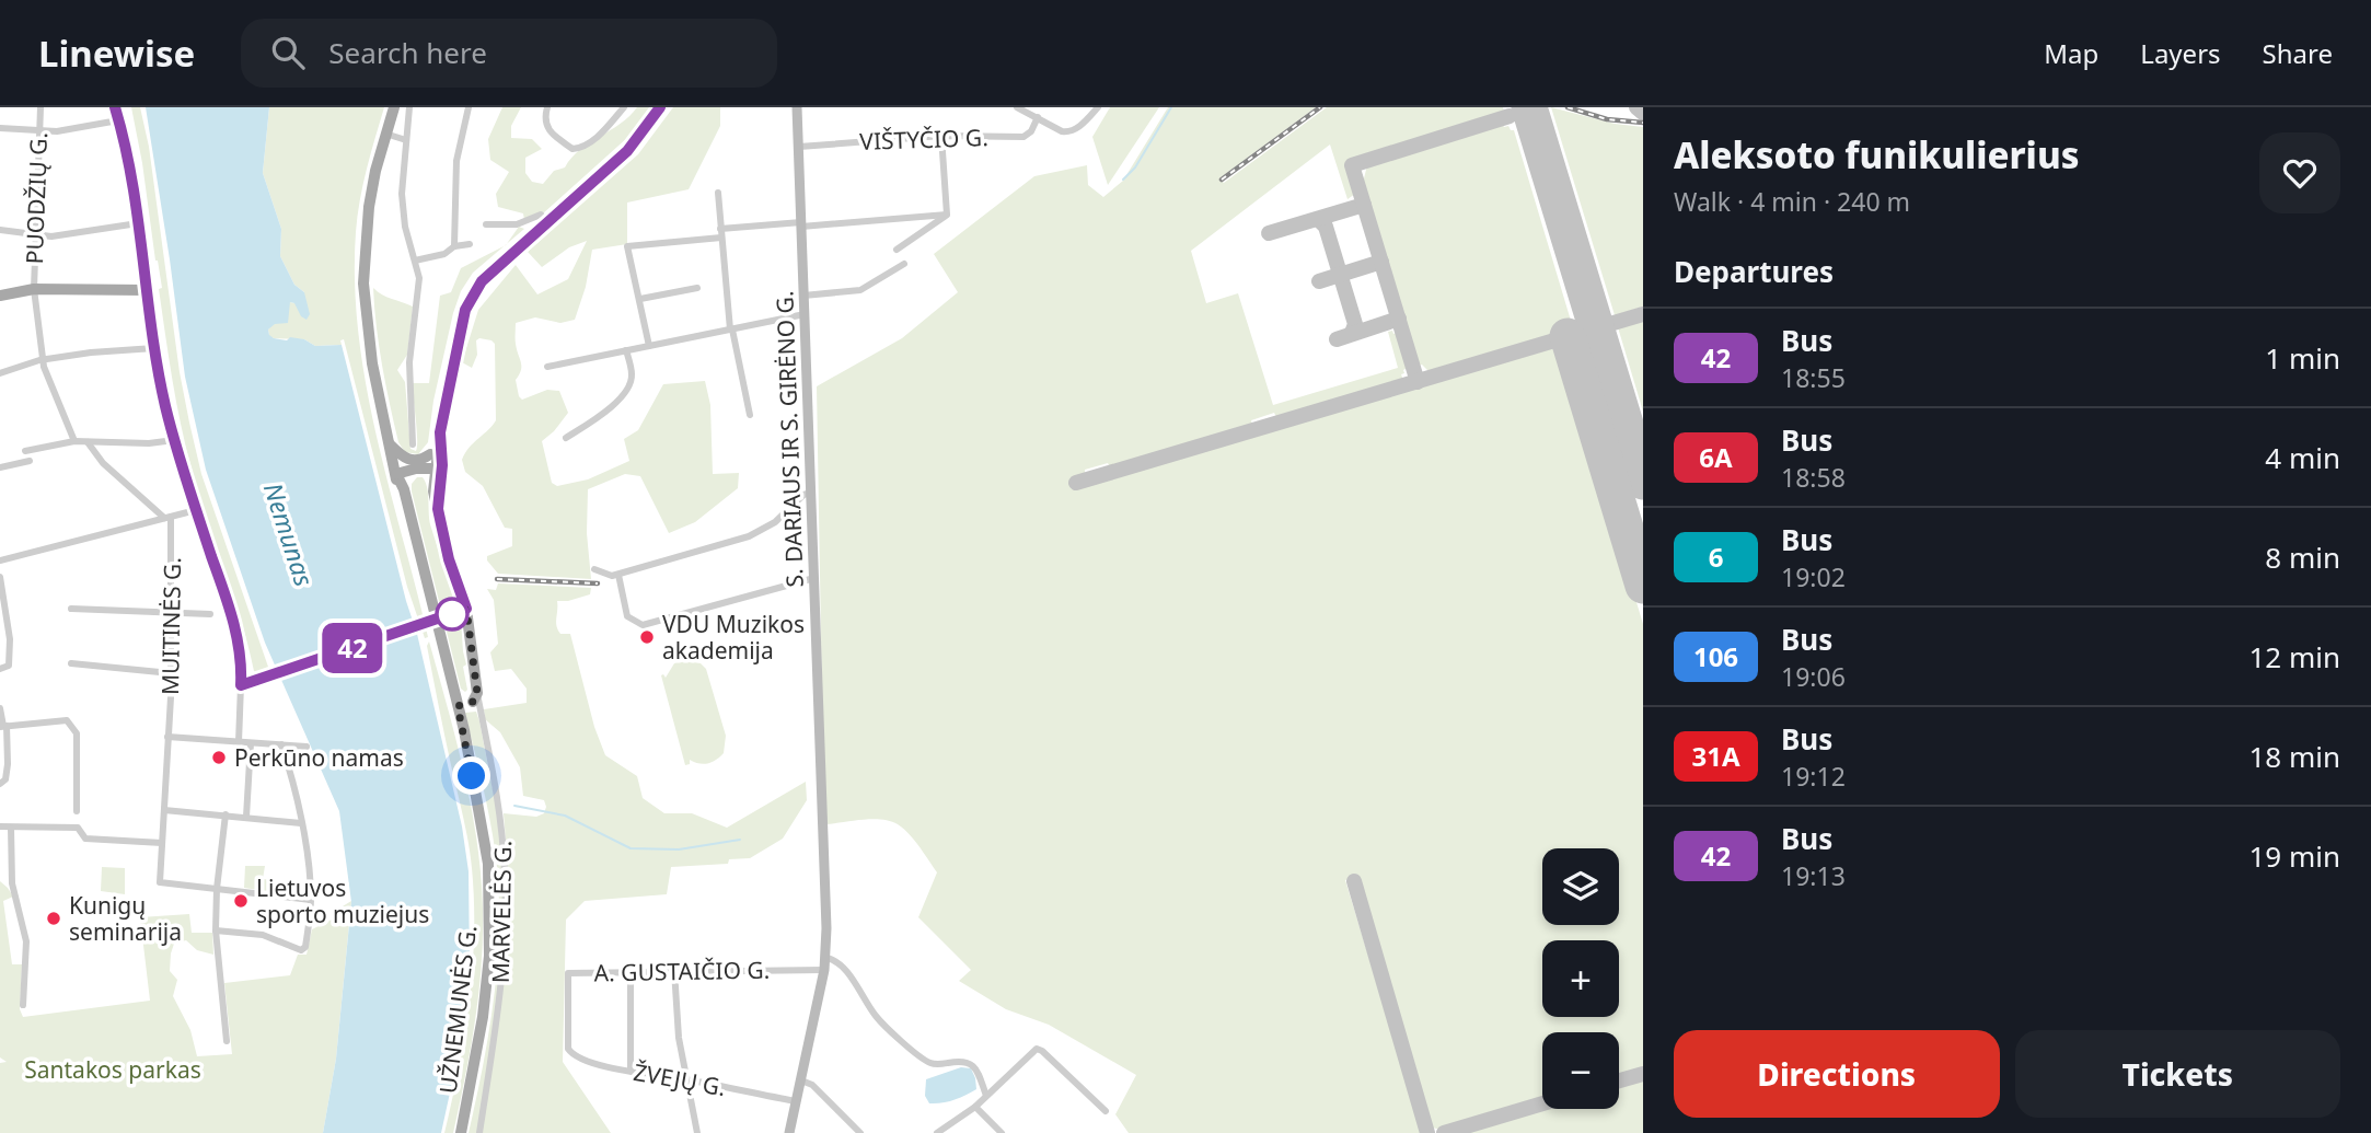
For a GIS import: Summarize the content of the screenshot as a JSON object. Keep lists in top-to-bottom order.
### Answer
{
  "streets": {
    "main road": ["UŽNEMUNĖS G."],
    "street": [
      "VIŠTYČIO G.",
      "PUODŽIŲ G.",
      "S. DARIAUS IR S. GIRĖNO G.",
      "MUITINĖS G.",
      "MARVELĖS G.",
      "A. GUSTAIČIO G.",
      "ŽVEJŲ G."
    ]
  },
  "crossings": [
    ["VIŠTYČIO G.", "S. DARIAUS IR S. GIRĖNO G."],
    ["S. DARIAUS IR S. GIRĖNO G.", "A. GUSTAIČIO G."],
    ["S. DARIAUS IR S. GIRĖNO G.", "ŽVEJŲ G."],
    ["A. GUSTAIČIO G.", "ŽVEJŲ G."]
  ],
  "water": ["Nemunas"],
  "parks": ["Santakos parkas"],
  "places": [
    "VDU Muzikos akademija",
    "Perkūno namas",
    "Lietuvos sporto muziejus",
    "Kunigų seminarija"
  ],
  "lines": ["bus line 42"],
  "page": {
    "header": "Linewise",
    "search": "Search here",
    "nav": ["Map", "Layers", "Share"],
    "on_map": "42",
    "heading": [
      ["Aleksoto funikulierius", "Walk · 4 min · 240 m"],
      "Departures"
    ],
    "list": [
      {
        "mark": "42",
        "name": "Bus",
        "note": "18:55",
        "value": "1 min"
      },
      {
        "mark": "6A",
        "name": "Bus",
        "note": "18:58",
        "value": "4 min"
      },
      {
        "mark": "6",
        "name": "Bus",
        "note": "19:02",
        "value": "8 min"
      },
      {
        "mark": "106",
        "name": "Bus",
        "note": "19:06",
        "value": "12 min"
      },
      {
        "mark": "31A",
        "name": "Bus",
        "note": "19:12",
        "value": "18 min"
      },
      {
        "mark": "42",
        "name": "Bus",
        "note": "19:13",
        "value": "19 min"
      }
    ],
    "map_buttons": ["+", "−"],
    "buttons": ["Directions", "Tickets"]
  }
}
